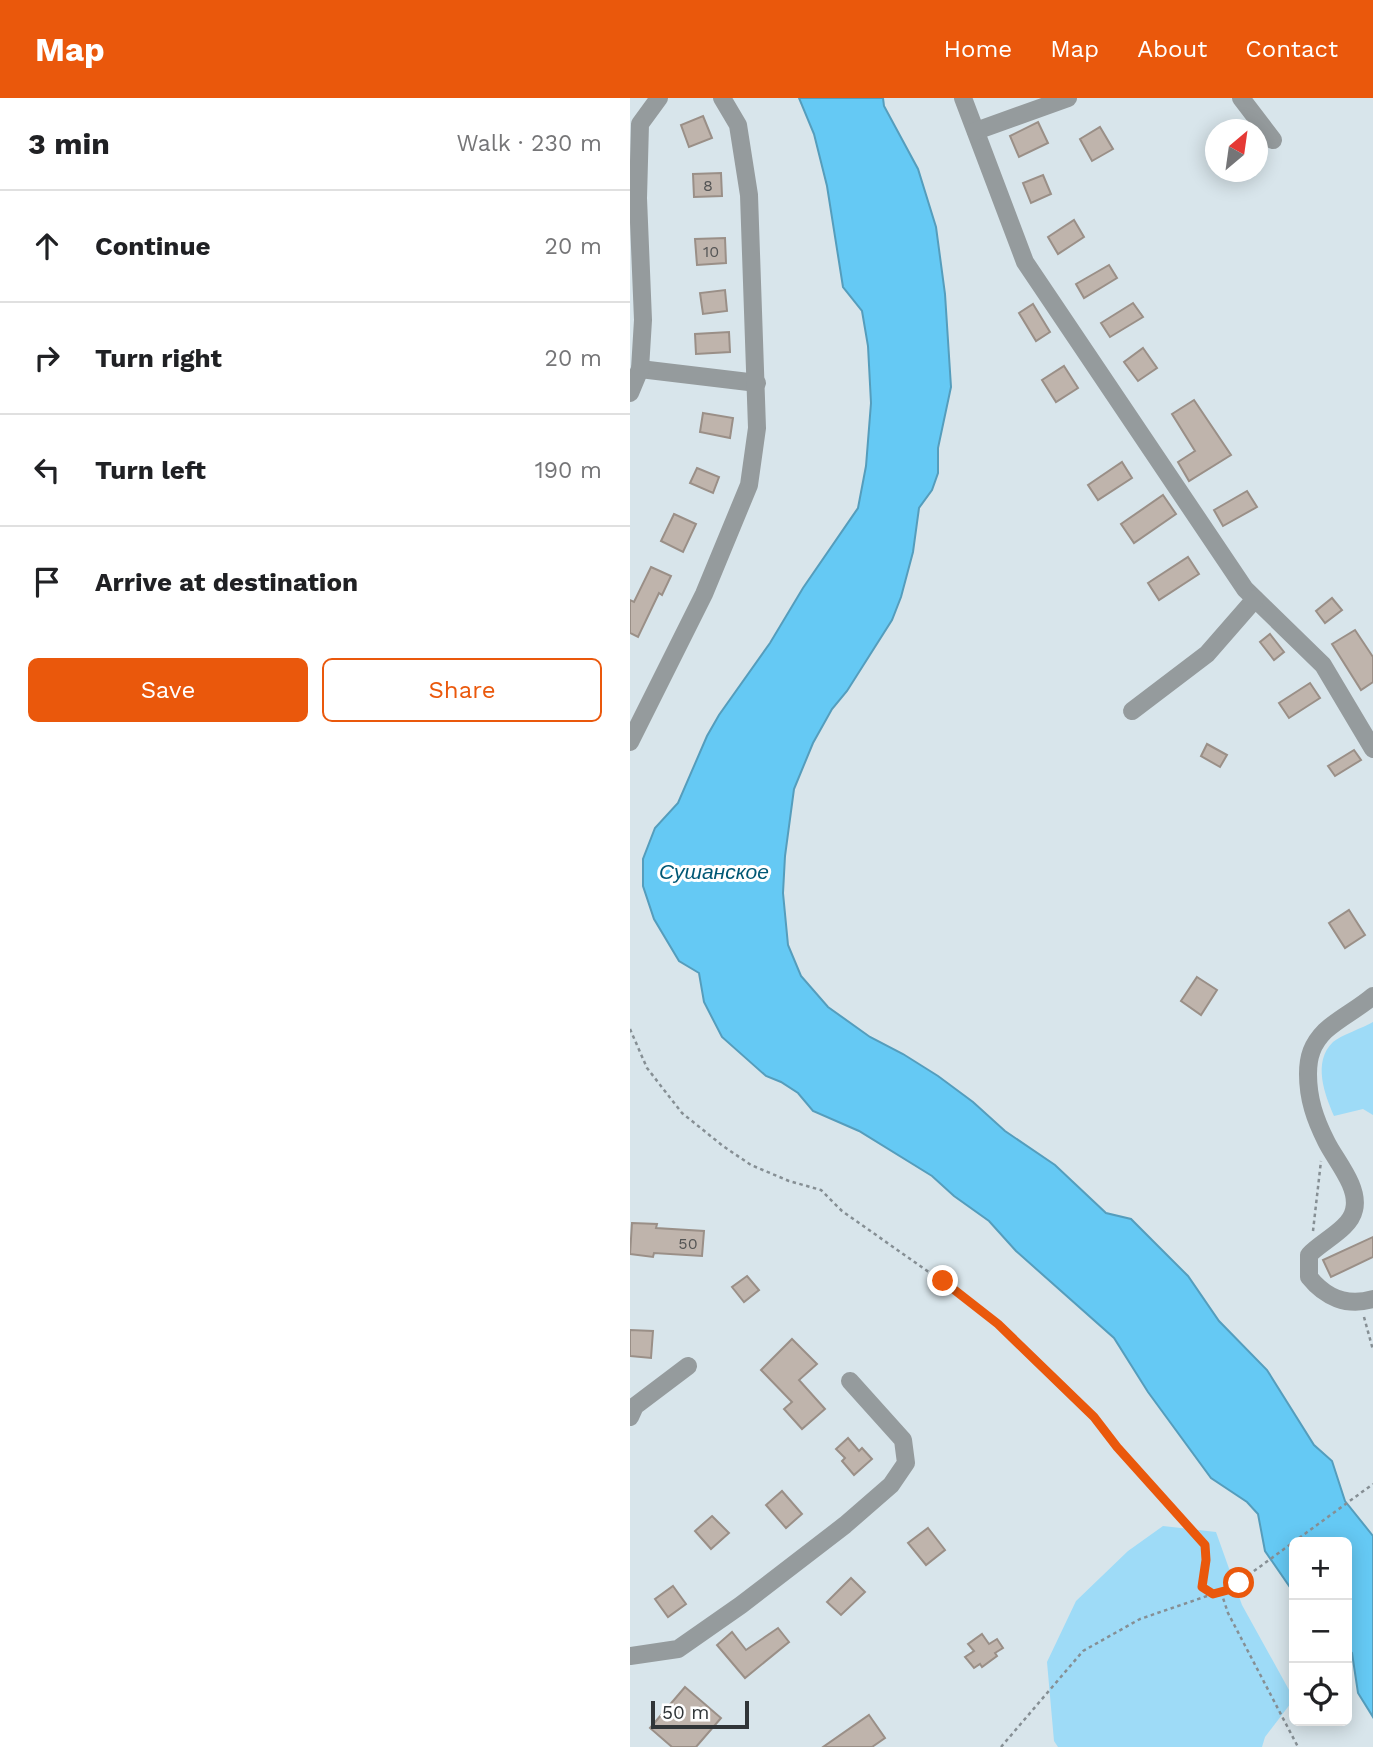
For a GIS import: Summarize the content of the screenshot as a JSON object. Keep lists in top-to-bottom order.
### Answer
{
  "water": ["Сушанское"],
  "house_numbers": ["8", "10", "50"],
  "scale_bar": "50 m",
  "north": "top right",
  "page": {
    "header": "Map",
    "nav": [
      "Home",
      "Map",
      "About",
      "Contact"
    ],
    "heading": ["3 min", "Walk · 230 m"],
    "list": [
      ["Continue", "20 m"],
      ["Turn right", "20 m"],
      ["Turn left", "190 m"],
      "Arrive at destination"
    ],
    "buttons": ["Save", "Share"],
    "map_buttons": ["+", "−"],
    "scale": "50 m"
  }
}
